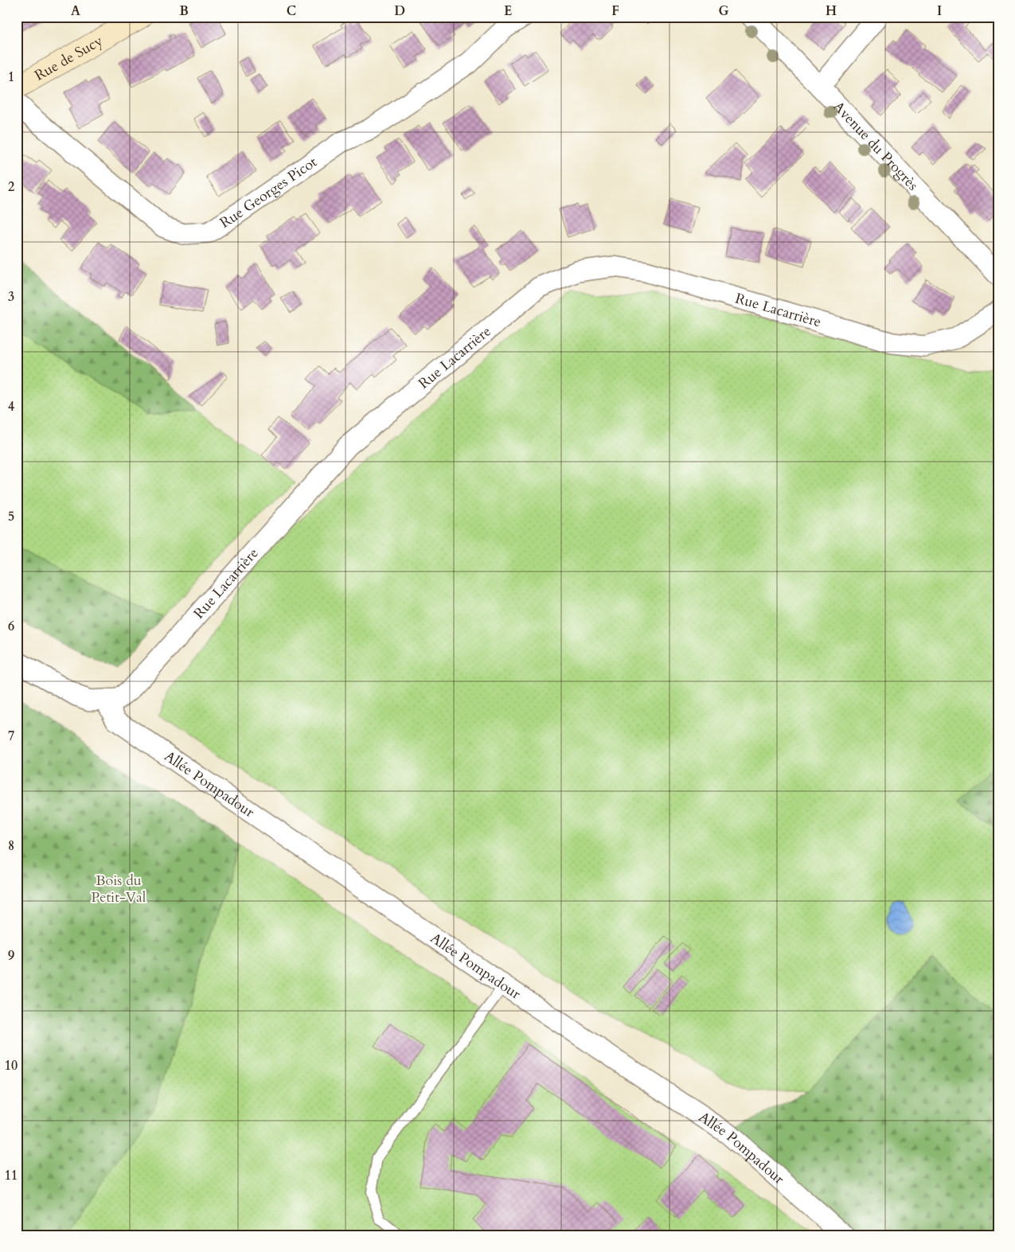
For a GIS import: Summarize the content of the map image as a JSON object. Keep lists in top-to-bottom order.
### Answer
{
  "streets": {
    "main road": ["Rue de Sucy"],
    "street": [
      "Avenue du Progrès",
      "Rue Georges Picot",
      "Rue Lacarrière",
      "Allée Pompadour"
    ]
  },
  "crossings": [
    ["Rue Lacarrière", "Allée Pompadour"]
  ],
  "parks": ["Bois du Petit-Val"],
  "grid": {
    "columns": [
      "A",
      "B",
      "C",
      "D",
      "E",
      "F",
      "G",
      "H",
      "I"
    ],
    "rows": [
      "1",
      "2",
      "3",
      "4",
      "5",
      "6",
      "7",
      "8",
      "9",
      "10",
      "11"
    ]
  }
}
